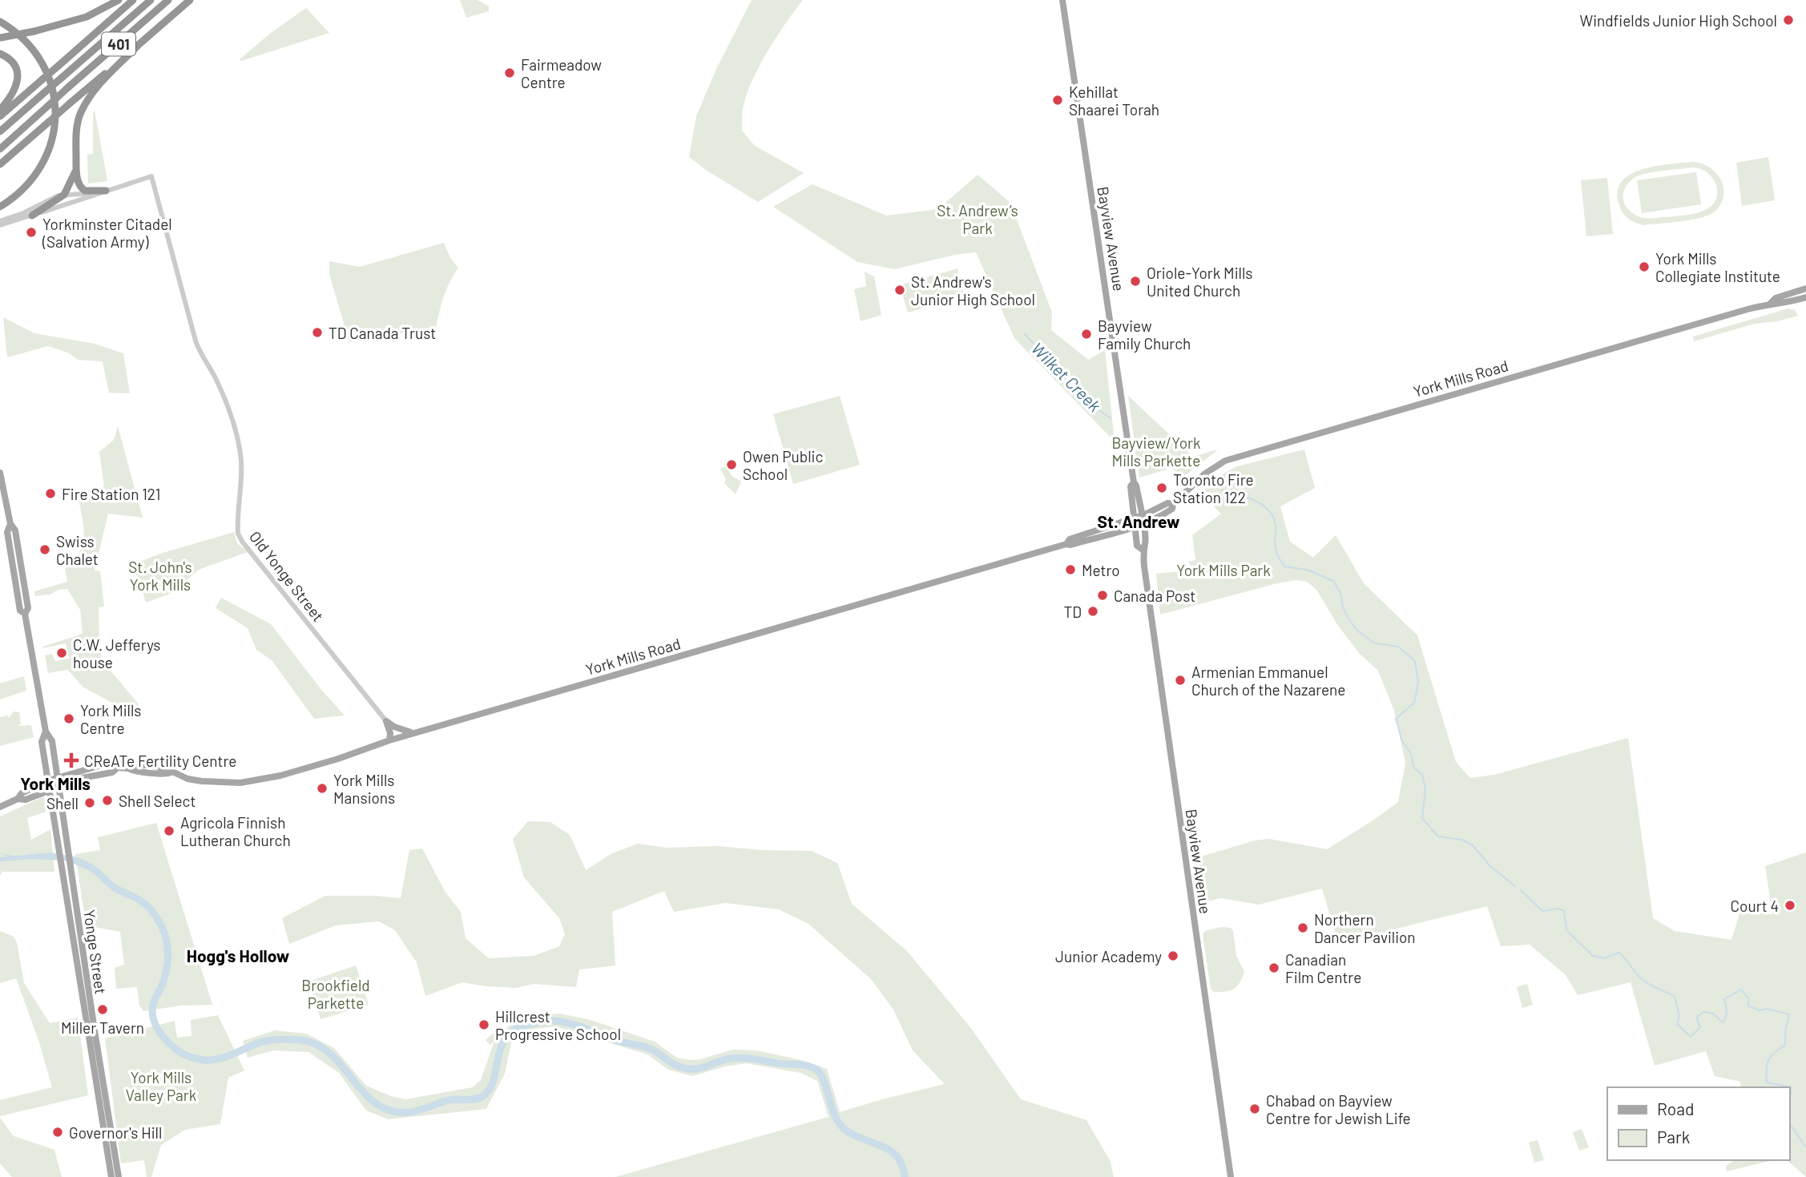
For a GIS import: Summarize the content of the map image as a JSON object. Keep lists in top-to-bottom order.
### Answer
{
  "streets": {
    "highway": ["401"],
    "main road": ["Bayview Avenue", "York Mills Road", "Yonge Street"],
    "street": ["Old Yonge Street"]
  },
  "crossings": [
    ["Bayview Avenue", "York Mills Road"],
    ["York Mills Road", "Yonge Street"]
  ],
  "districts": ["St. Andrew", "York Mills", "Hogg's Hollow"],
  "water": ["Wilket Creek"],
  "parks": [
    "St. Andrew’s Park",
    "Bayview/York Mills Parkette",
    "St. John's York Mills",
    "York Mills Park",
    "Brookfield Parkette",
    "York Mills Valley Park"
  ],
  "places": {
    "other": [
      "Windfields Junior High School",
      "Fairmeadow Centre",
      "Kehillat Shaarei Torah",
      "Yorkminster Citadel (Salvation Army)",
      "York Mills Collegiate Institute",
      "Oriole-York Mills United Church",
      "St. Andrew's Junior High School",
      "TD Canada Trust",
      "Bayview Family Church",
      "Owen Public School",
      "Toronto Fire Station 122",
      "Fire Station 121",
      "Swiss Chalet",
      "Metro",
      "Canada Post",
      "TD",
      "C.W. Jefferys house",
      "Armenian Emmanuel Church of the Nazarene",
      "York Mills Centre",
      "York Mills Mansions",
      "Shell Select",
      "Shell",
      "Agricola Finnish Lutheran Church",
      "Court 4",
      "Northern Dancer Pavilion",
      "Junior Academy",
      "Canadian Film Centre",
      "Miller Tavern",
      "Hillcrest Progressive School",
      "Chabad on Bayview Centre for Jewish Life",
      "Governor's Hill"
    ],
    "health": ["CReATe Fertility Centre"]
  },
  "legend": ["Road", "Park"]
}
